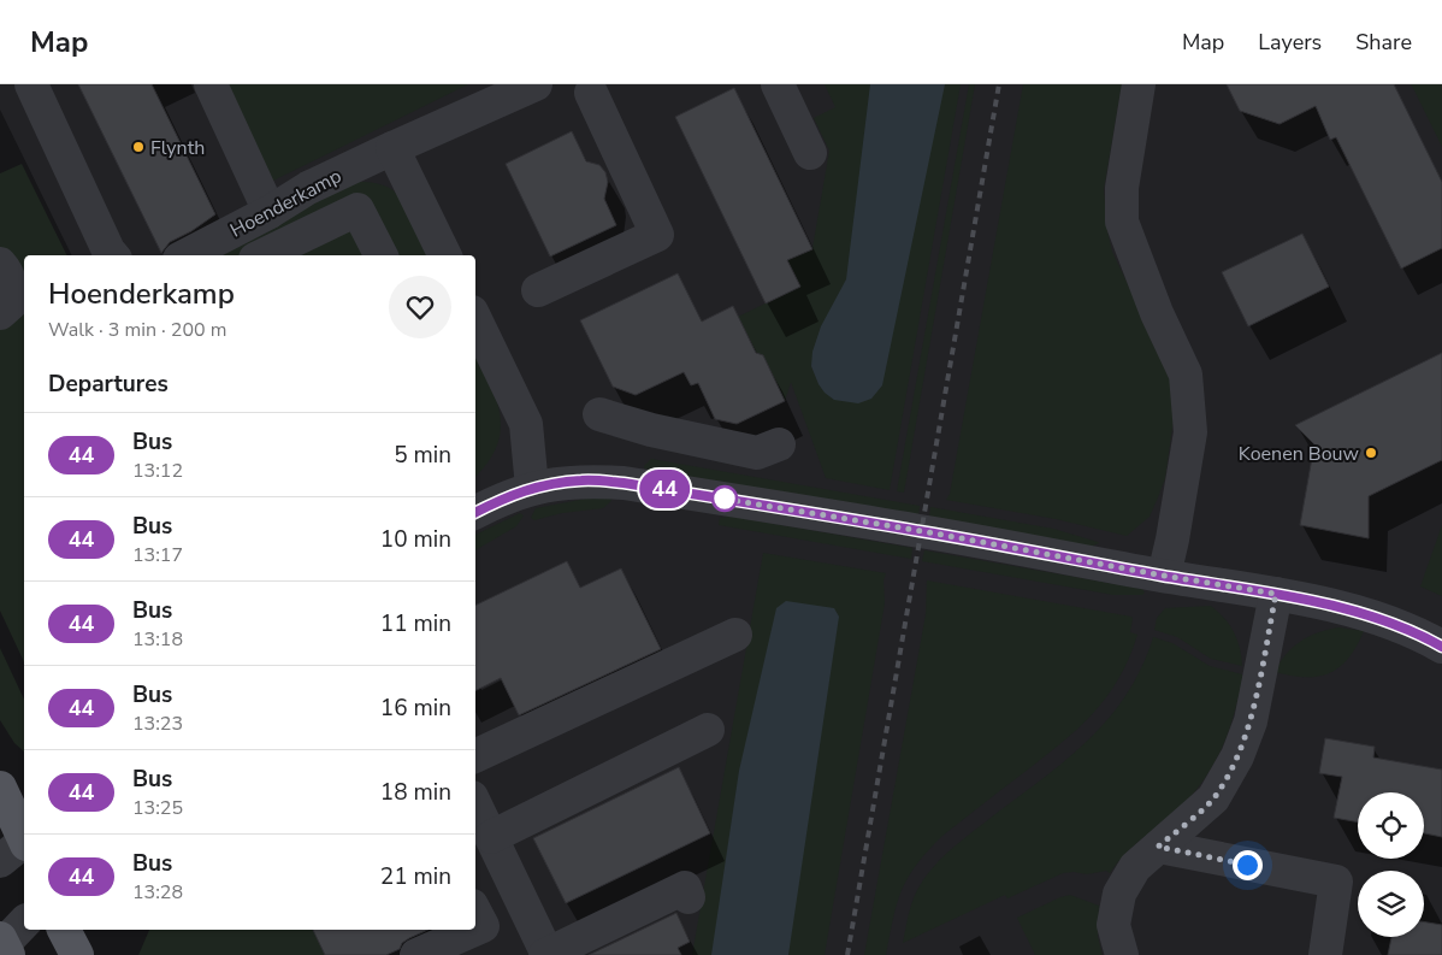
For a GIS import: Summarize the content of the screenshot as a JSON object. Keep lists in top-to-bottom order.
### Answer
{
  "streets": {
    "street": ["Hoenderkamp"]
  },
  "places": ["Flynth", "Koenen Bouw"],
  "lines": ["bus line 44"],
  "page": {
    "header": "Map",
    "nav": ["Map", "Layers", "Share"],
    "on_map": "44",
    "heading": [
      ["Hoenderkamp", "Walk · 3 min · 200 m"],
      "Departures"
    ],
    "list": [
      {
        "mark": "44",
        "name": "Bus",
        "note": "13:12",
        "value": "5 min"
      },
      {
        "mark": "44",
        "name": "Bus",
        "note": "13:17",
        "value": "10 min"
      },
      {
        "mark": "44",
        "name": "Bus",
        "note": "13:18",
        "value": "11 min"
      },
      {
        "mark": "44",
        "name": "Bus",
        "note": "13:23",
        "value": "16 min"
      },
      {
        "mark": "44",
        "name": "Bus",
        "note": "13:25",
        "value": "18 min"
      },
      {
        "mark": "44",
        "name": "Bus",
        "note": "13:28",
        "value": "21 min"
      }
    ]
  }
}
